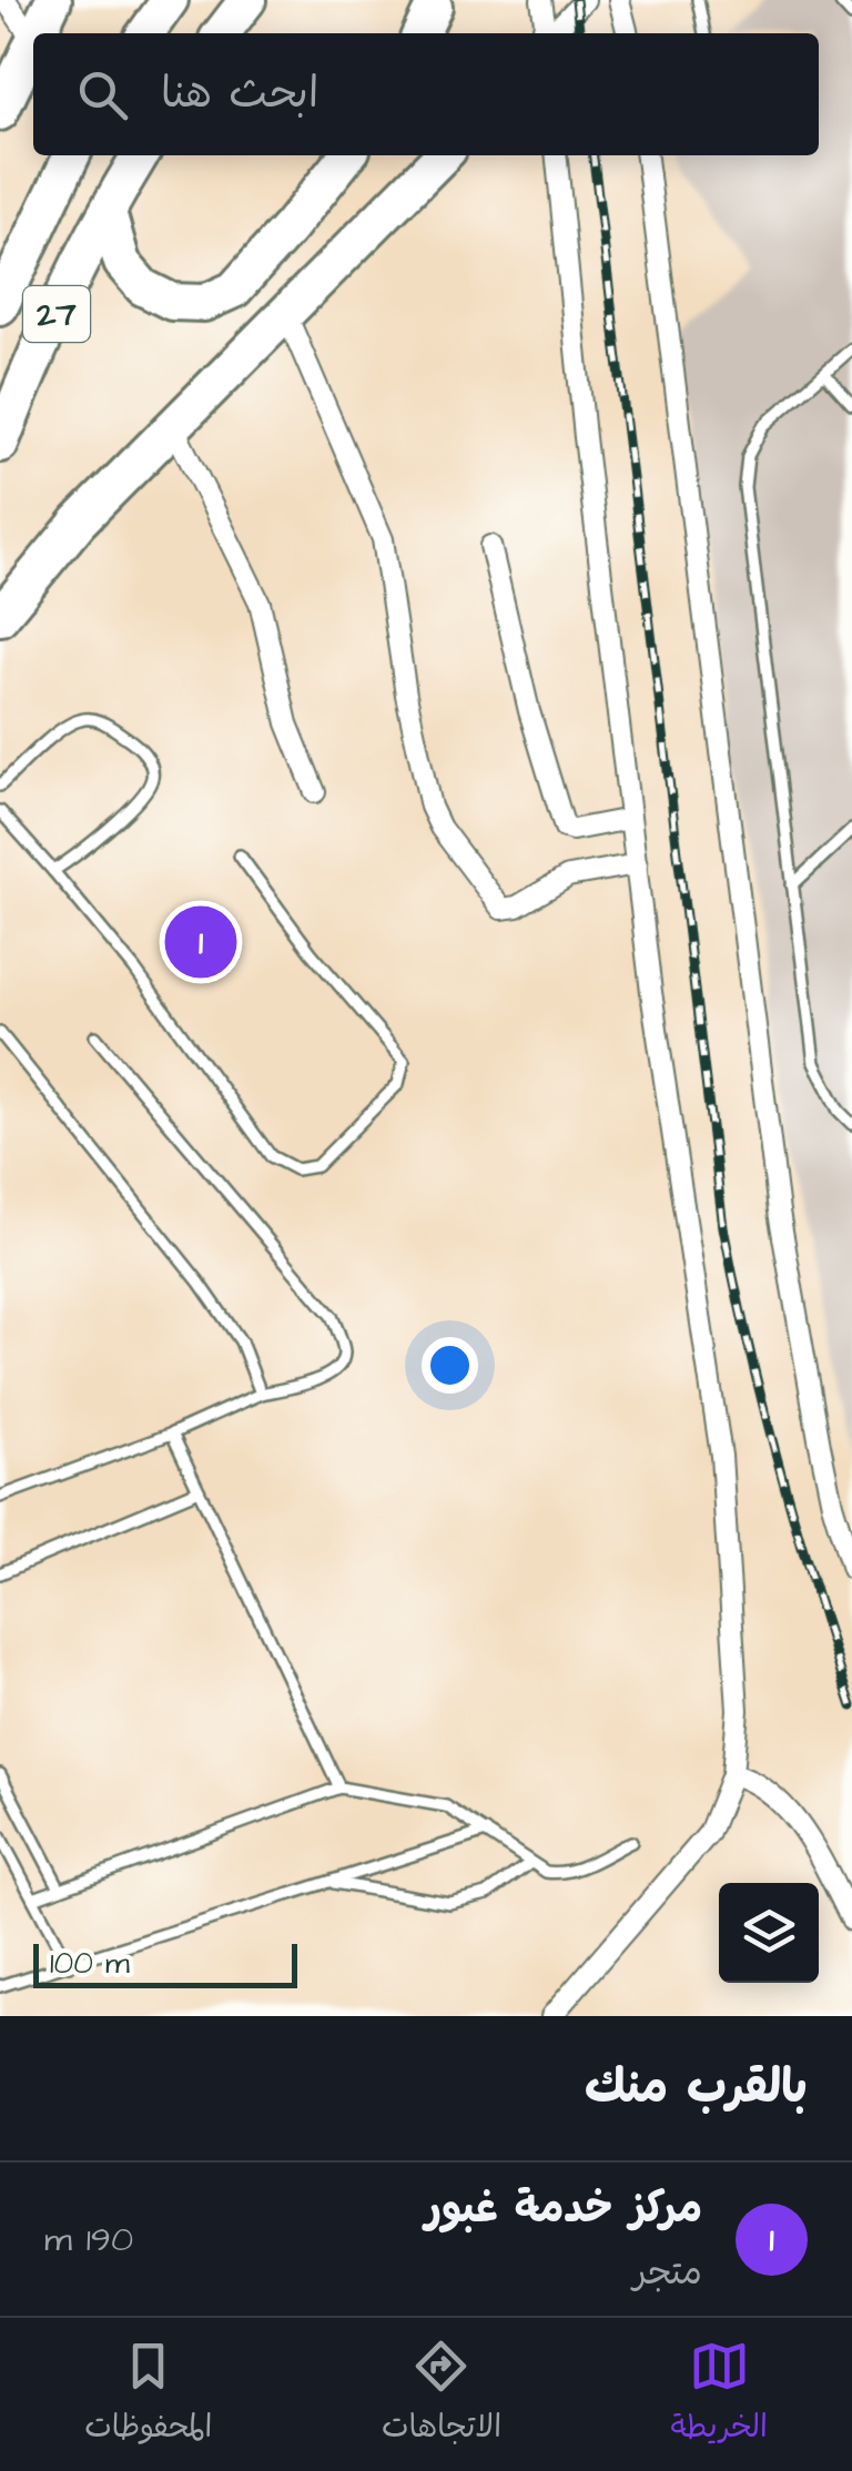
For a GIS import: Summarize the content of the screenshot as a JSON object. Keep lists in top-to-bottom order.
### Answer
{
  "streets": {
    "highway": ["27"]
  },
  "scale_bar": "100 m",
  "page": {
    "search": "ابحث هنا",
    "pins": "1",
    "scale": "100 m",
    "heading": "بالقرب منك",
    "list": [
      {
        "mark": "1",
        "name": "مركز خدمة غبور",
        "note": "متجر",
        "value": "190 m"
      }
    ],
    "nav": ["الخريطة", "الاتجاهات", "المحفوظات"]
  }
}
